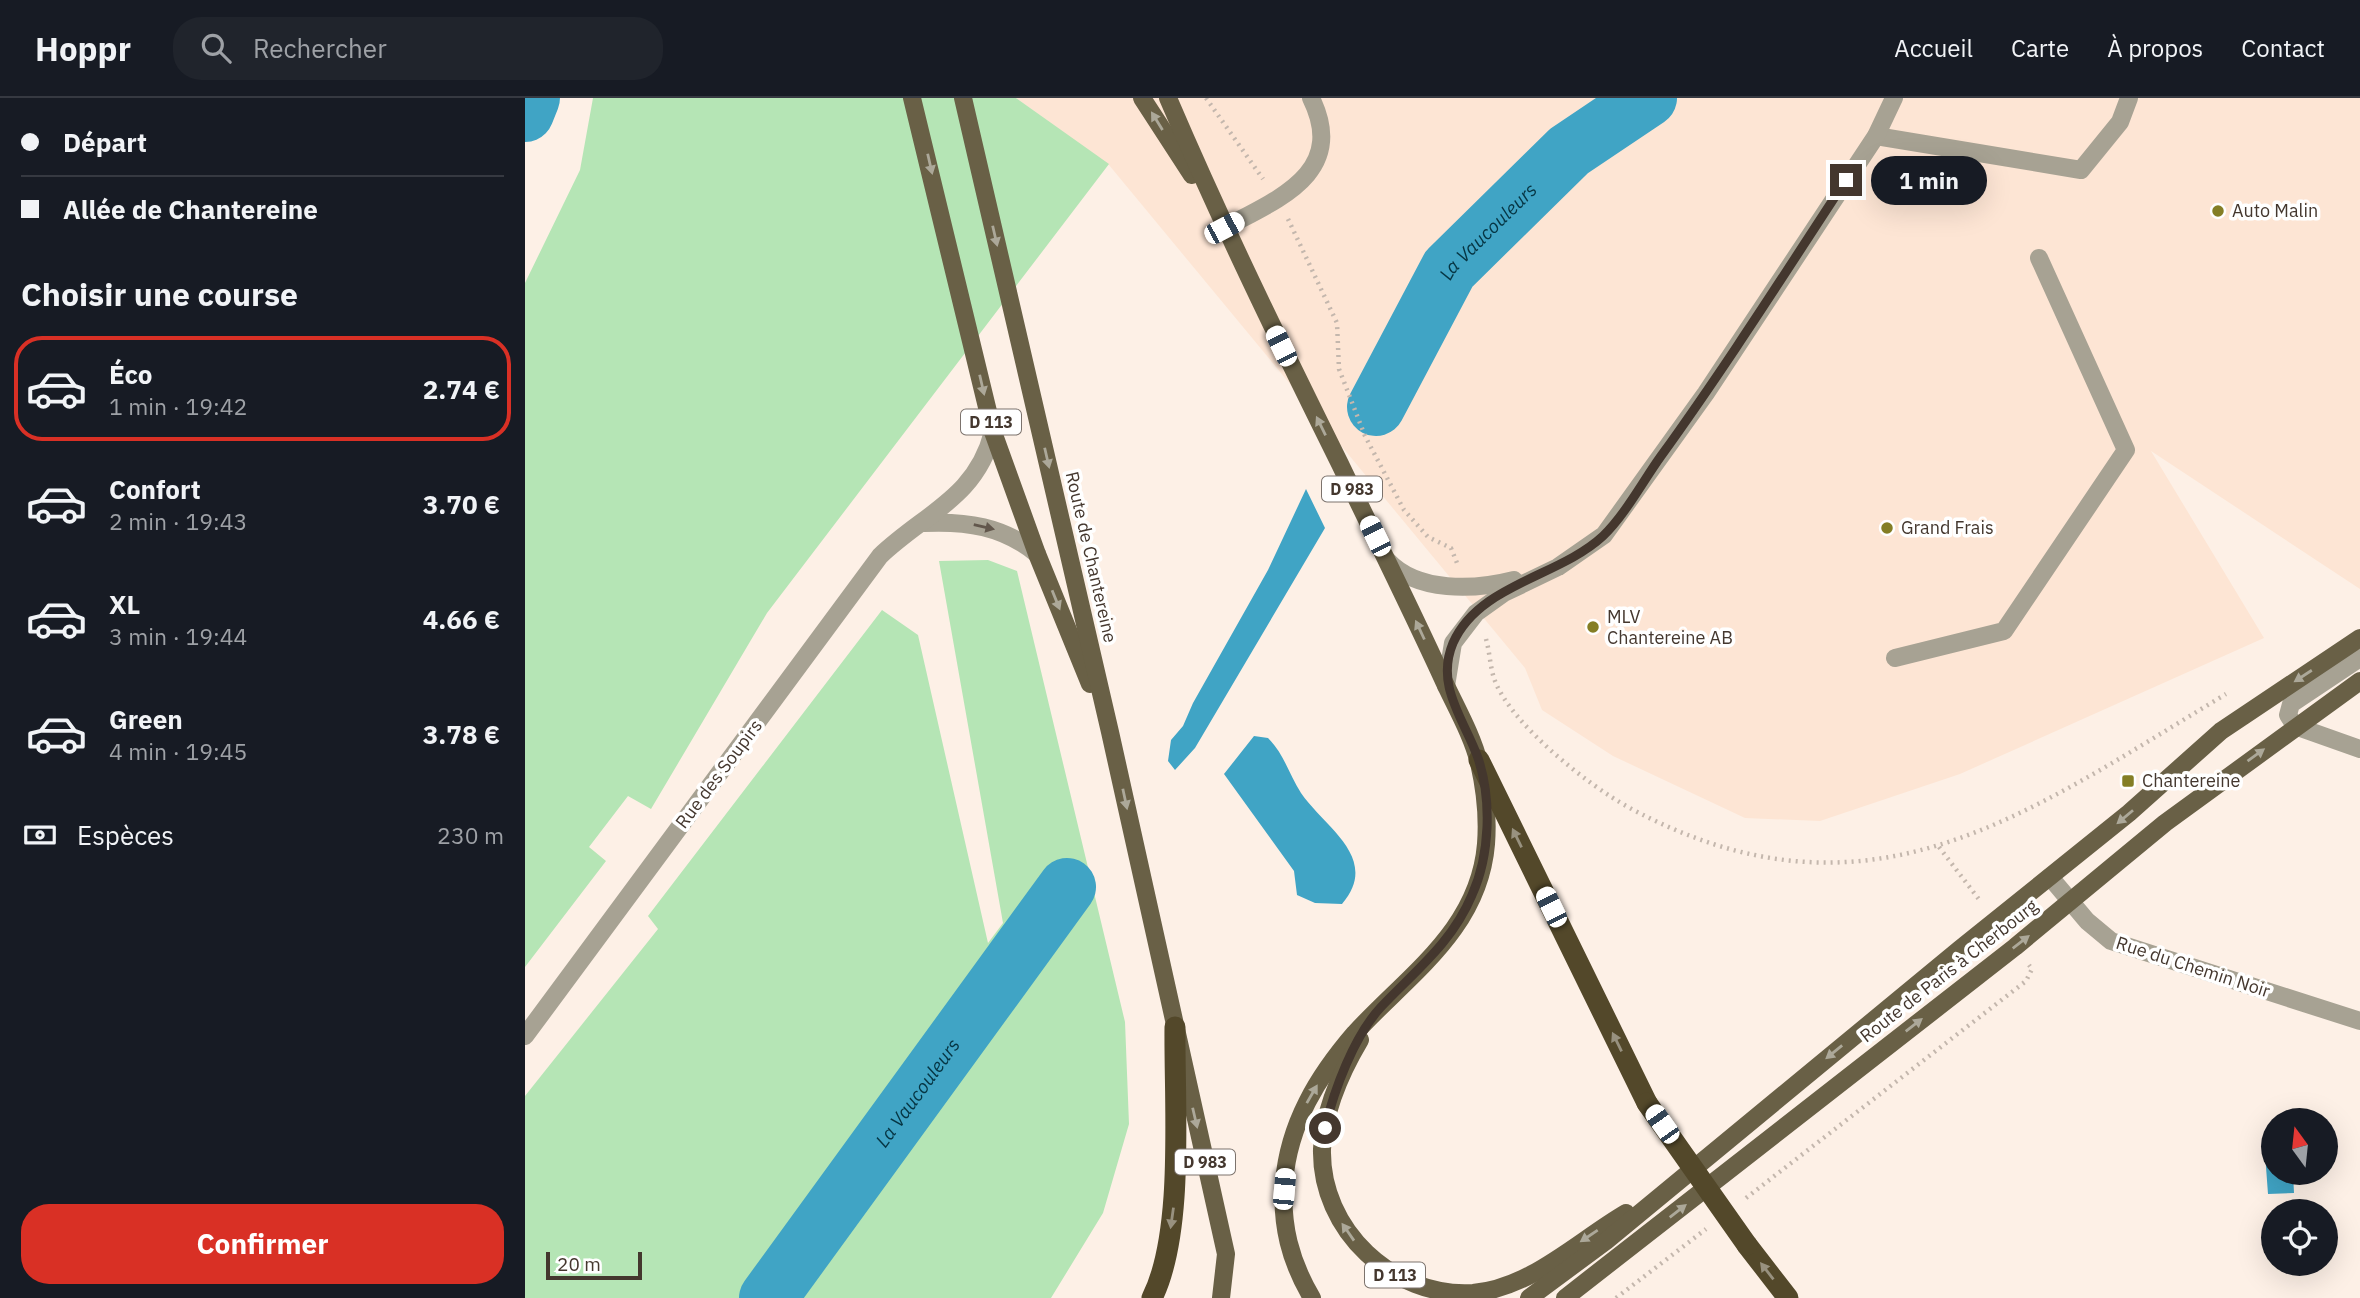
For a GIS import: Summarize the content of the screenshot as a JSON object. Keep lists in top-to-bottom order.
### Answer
{
  "streets": {
    "main road": [
      "D 113",
      "D 983",
      "Route de Chantereine",
      "Route de Paris à Cherbourg"
    ],
    "street": ["Rue des Soupirs", "Rue du Chemin Noir"]
  },
  "crossings": [
    ["D 113", "D 983"],
    ["D 113", "Route de Chantereine"],
    ["D 113", "Rue des Soupirs"],
    ["D 113", "Rue du Chemin Noir"],
    ["D 983", "Route de Chantereine"],
    ["Rue du Chemin Noir", "Route de Paris à Cherbourg"]
  ],
  "water": ["La Vaucouleurs"],
  "places": {
    "other": ["Auto Malin", "Grand Frais", "MLV Chantereine AB"],
    "transit": ["Chantereine"]
  },
  "scale_bar": "20 m",
  "north": "top",
  "page": {
    "header": "Hoppr",
    "search": "Rechercher",
    "nav": [
      "Accueil",
      "Carte",
      "À propos",
      "Contact"
    ],
    "banner": ["Départ", "Allée de Chantereine"],
    "bubble": "1 min",
    "heading": "Choisir une course",
    "list": [
      {
        "name": "Éco",
        "note": "1 min · 19:42",
        "value": "2.74 €"
      },
      {
        "name": "Confort",
        "note": "2 min · 19:43",
        "value": "3.70 €"
      },
      {
        "name": "XL",
        "note": "3 min · 19:44",
        "value": "4.66 €"
      },
      {
        "name": "Green",
        "note": "4 min · 19:45",
        "value": "3.78 €"
      }
    ],
    "pay": ["Espèces", "230 m"],
    "buttons": "Confirmer",
    "scale": "20 m"
  }
}
